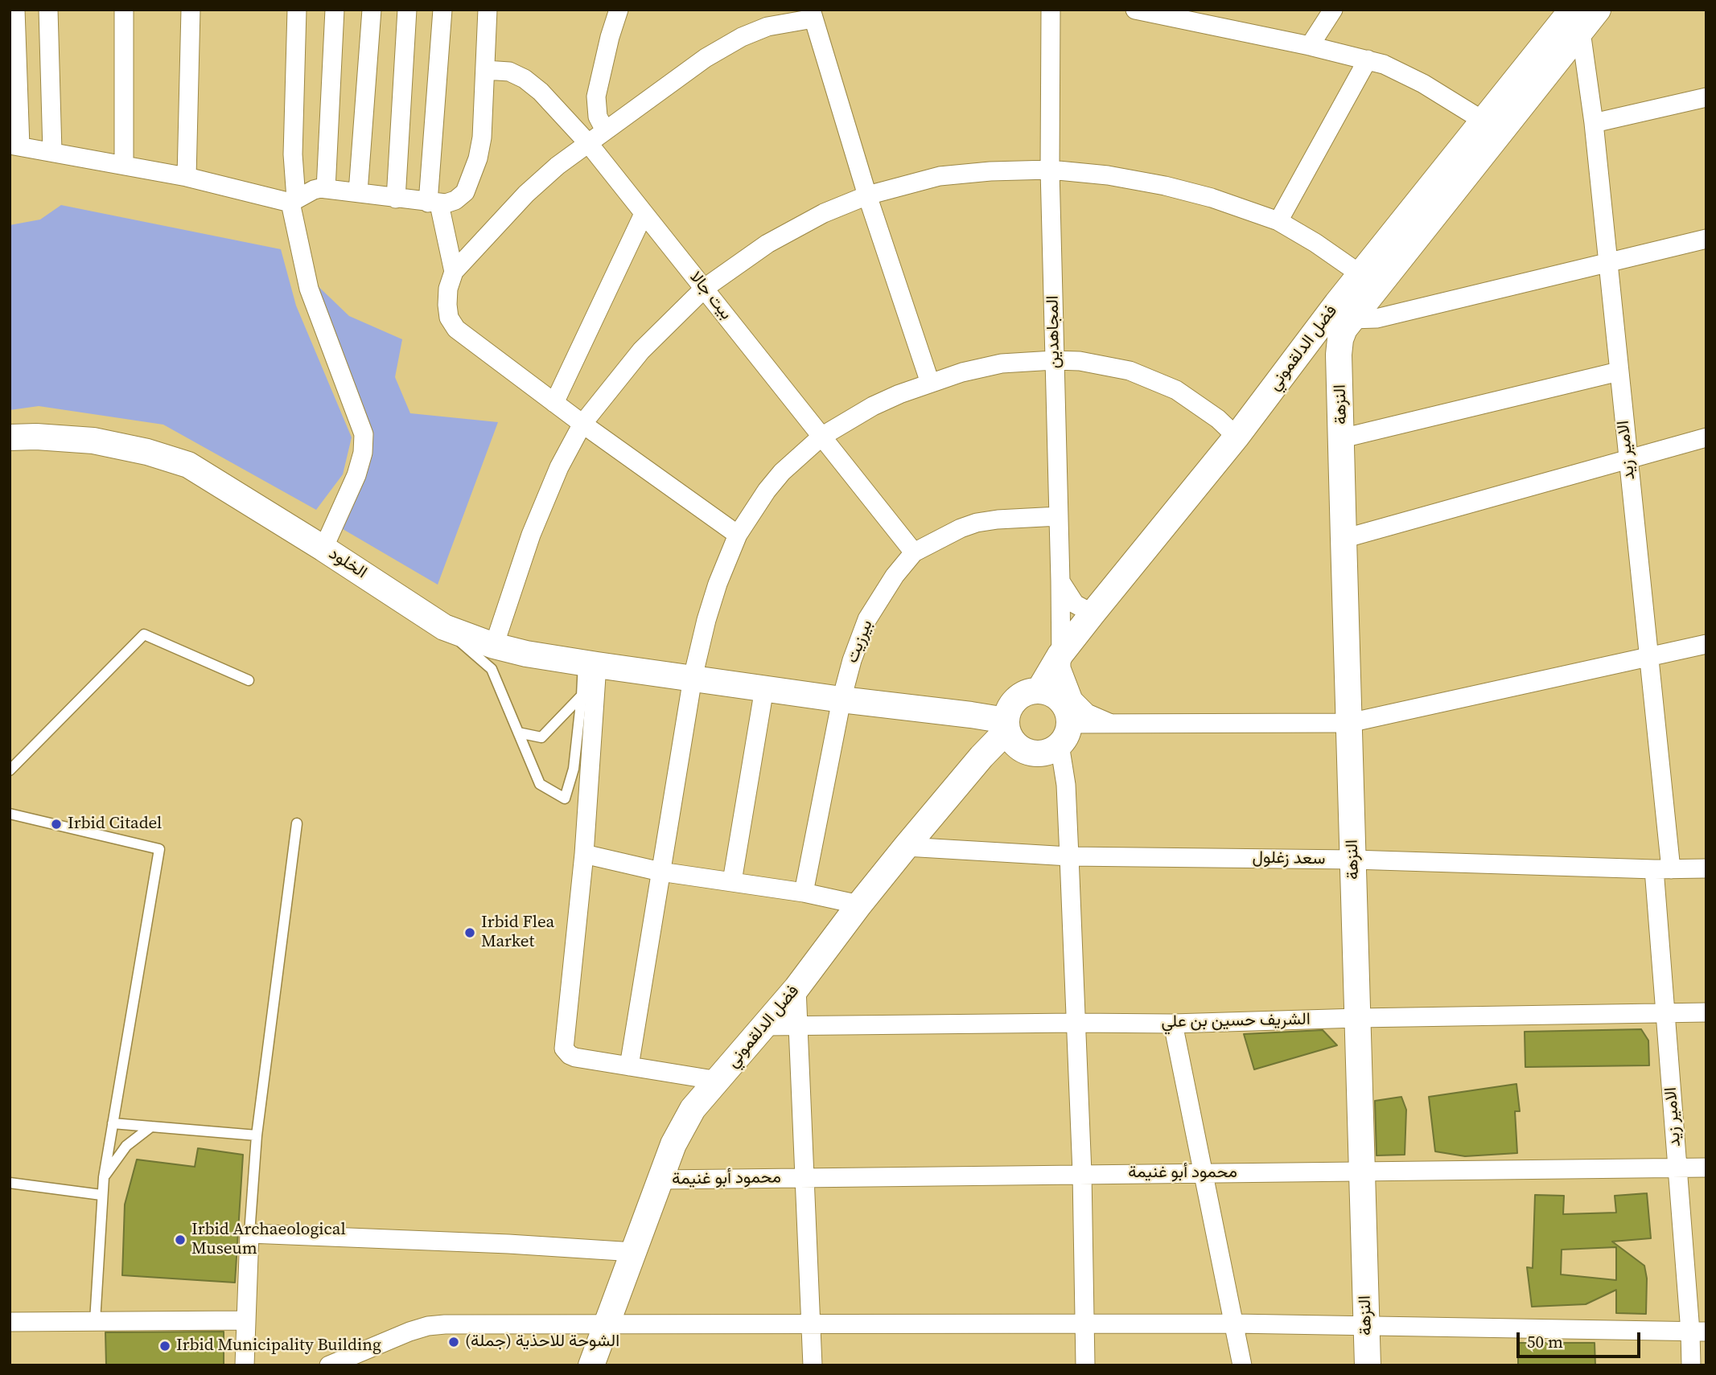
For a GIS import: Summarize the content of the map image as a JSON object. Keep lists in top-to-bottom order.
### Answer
{
  "streets": {
    "main road": ["فضل الدلقموني", "النزهة", "الخلود"],
    "street": [
      "بيت جالا",
      "المجاهدين",
      "الامير زيد",
      "بيرزيت",
      "سعد زغلول",
      "الشريف حسين بن علي",
      "محمود أبو غنيمة"
    ]
  },
  "crossings": [
    ["بيت جالا", "بيرزيت"],
    ["المجاهدين", "فضل الدلقموني"],
    ["المجاهدين", "بيرزيت"],
    ["فضل الدلقموني", "النزهة"],
    ["فضل الدلقموني", "الامير زيد"],
    ["فضل الدلقموني", "الخلود"],
    ["فضل الدلقموني", "سعد زغلول"],
    ["فضل الدلقموني", "الشريف حسين بن علي"],
    ["فضل الدلقموني", "محمود أبو غنيمة"],
    ["النزهة", "الامير زيد"],
    ["النزهة", "سعد زغلول"],
    ["النزهة", "الشريف حسين بن علي"],
    ["النزهة", "محمود أبو غنيمة"],
    ["الامير زيد", "سعد زغلول"],
    ["الامير زيد", "الشريف حسين بن علي"],
    ["الامير زيد", "محمود أبو غنيمة"],
    ["الخلود", "بيرزيت"]
  ],
  "places": [
    "Irbid Citadel",
    "Irbid Flea Market",
    "Irbid Archaeological Museum",
    "الشوحة للاحذية (جملة)",
    "Irbid Municipality Building"
  ],
  "scale_bar": "50 m"
}
